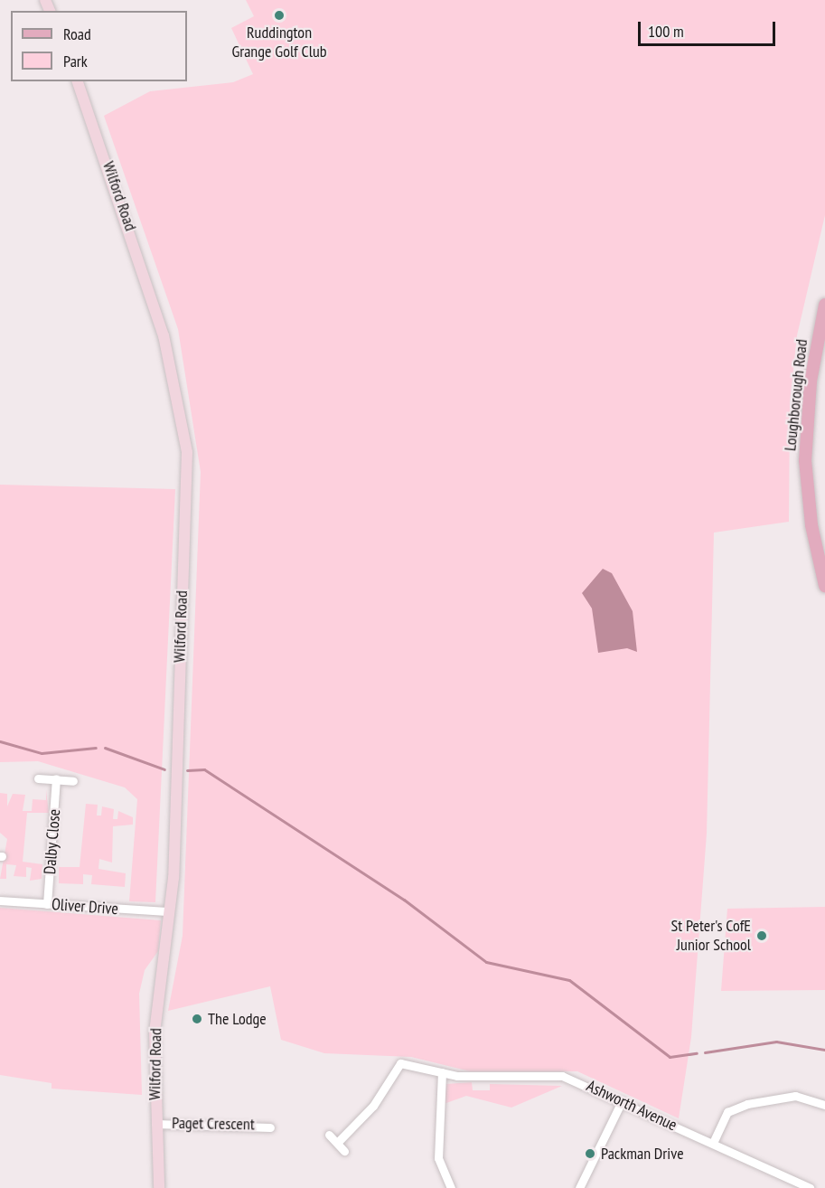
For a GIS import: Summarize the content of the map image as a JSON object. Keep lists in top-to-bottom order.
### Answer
{
  "streets": {
    "main road": ["Wilford Road", "Loughborough Road"],
    "street": [
      "Dalby Close",
      "Oliver Drive",
      "Ashworth Avenue",
      "Paget Crescent"
    ]
  },
  "crossings": [
    ["Wilford Road", "Oliver Drive"],
    ["Wilford Road", "Paget Crescent"],
    ["Dalby Close", "Oliver Drive"]
  ],
  "places": [
    "Ruddington Grange Golf Club",
    "St Peter's CofE Junior School",
    "The Lodge",
    "Packman Drive"
  ],
  "legend": ["Road", "Park"],
  "scale_bar": "100 m"
}
